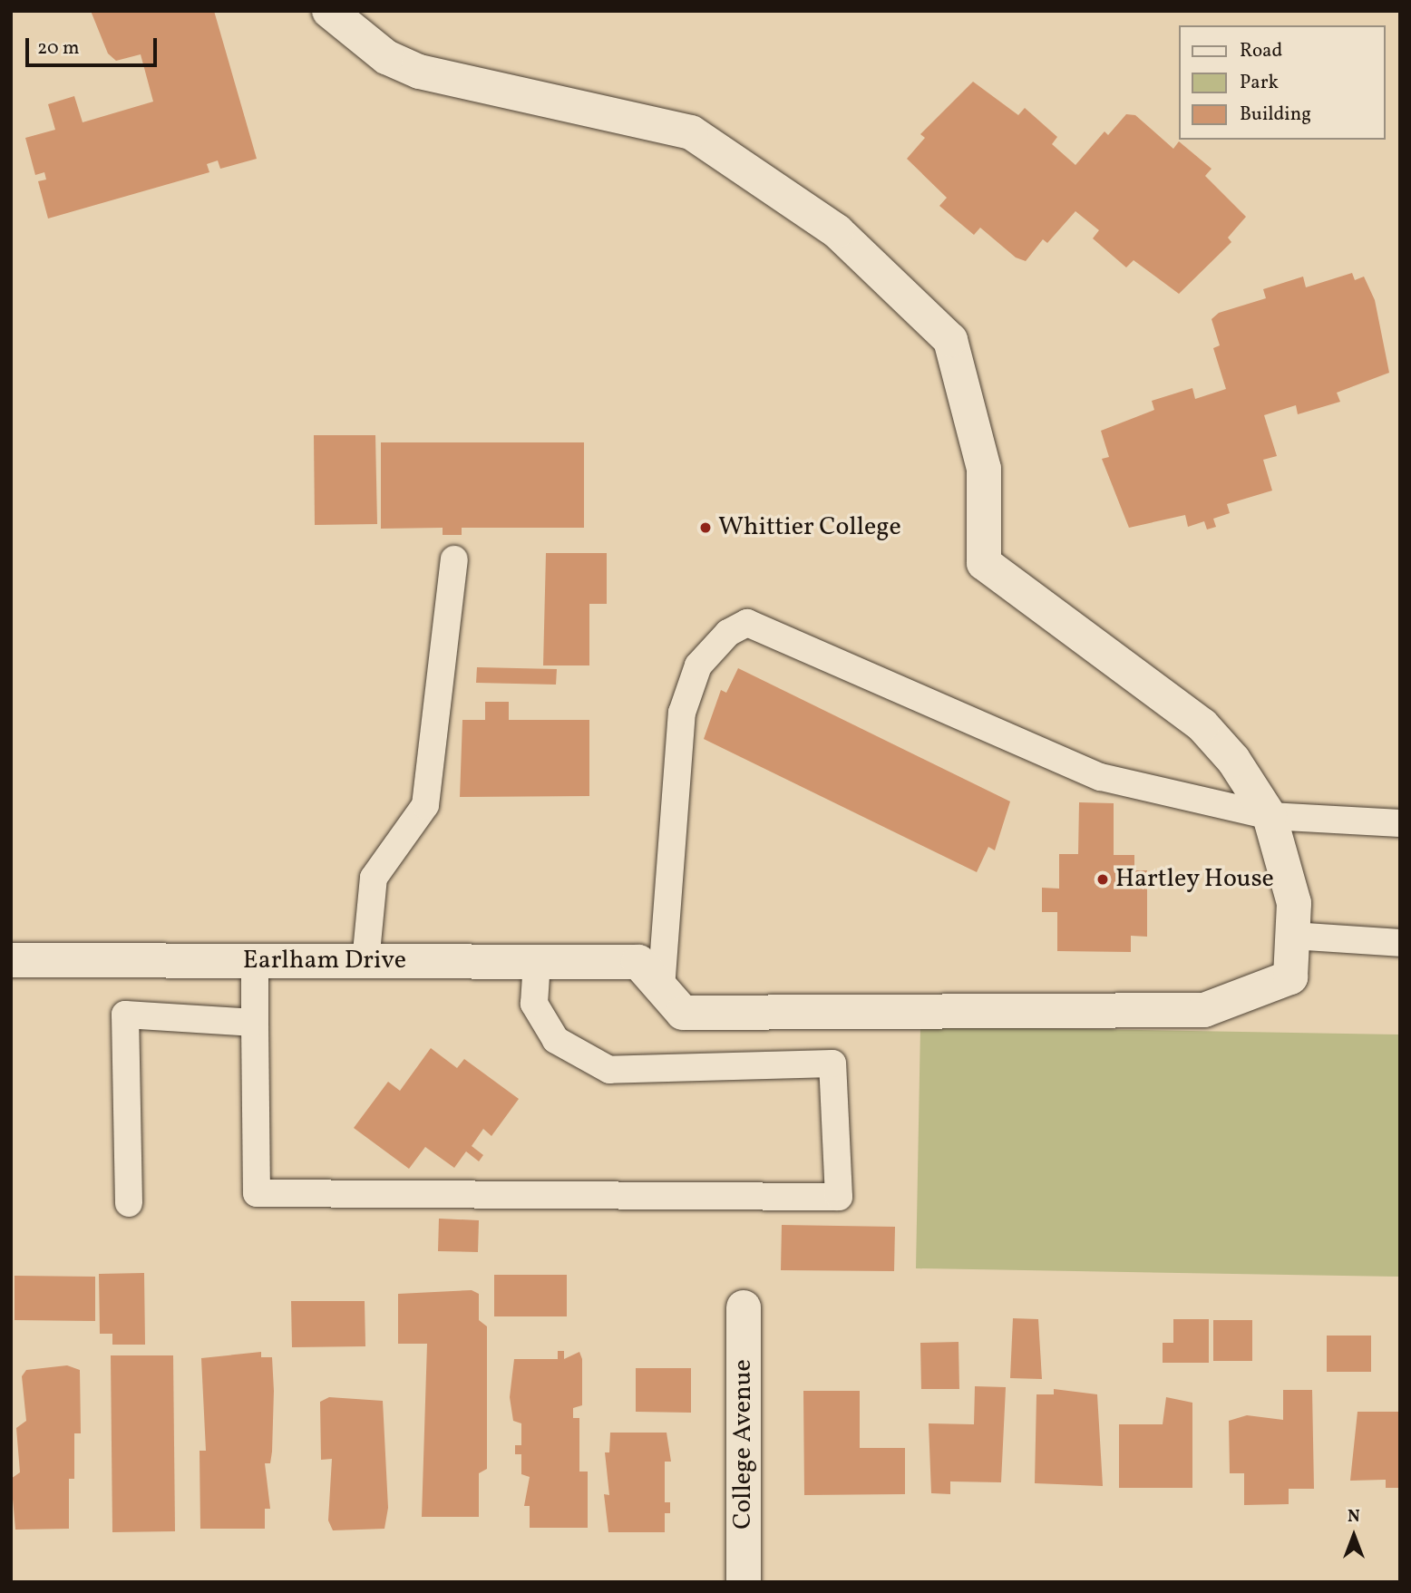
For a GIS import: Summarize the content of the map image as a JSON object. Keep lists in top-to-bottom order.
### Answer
{
  "streets": {
    "street": ["Earlham Drive", "College Avenue"]
  },
  "places": ["Whittier College", "Hartley House"],
  "legend": ["Road", "Park", "Building"],
  "scale_bar": "20 m",
  "north": "top"
}
